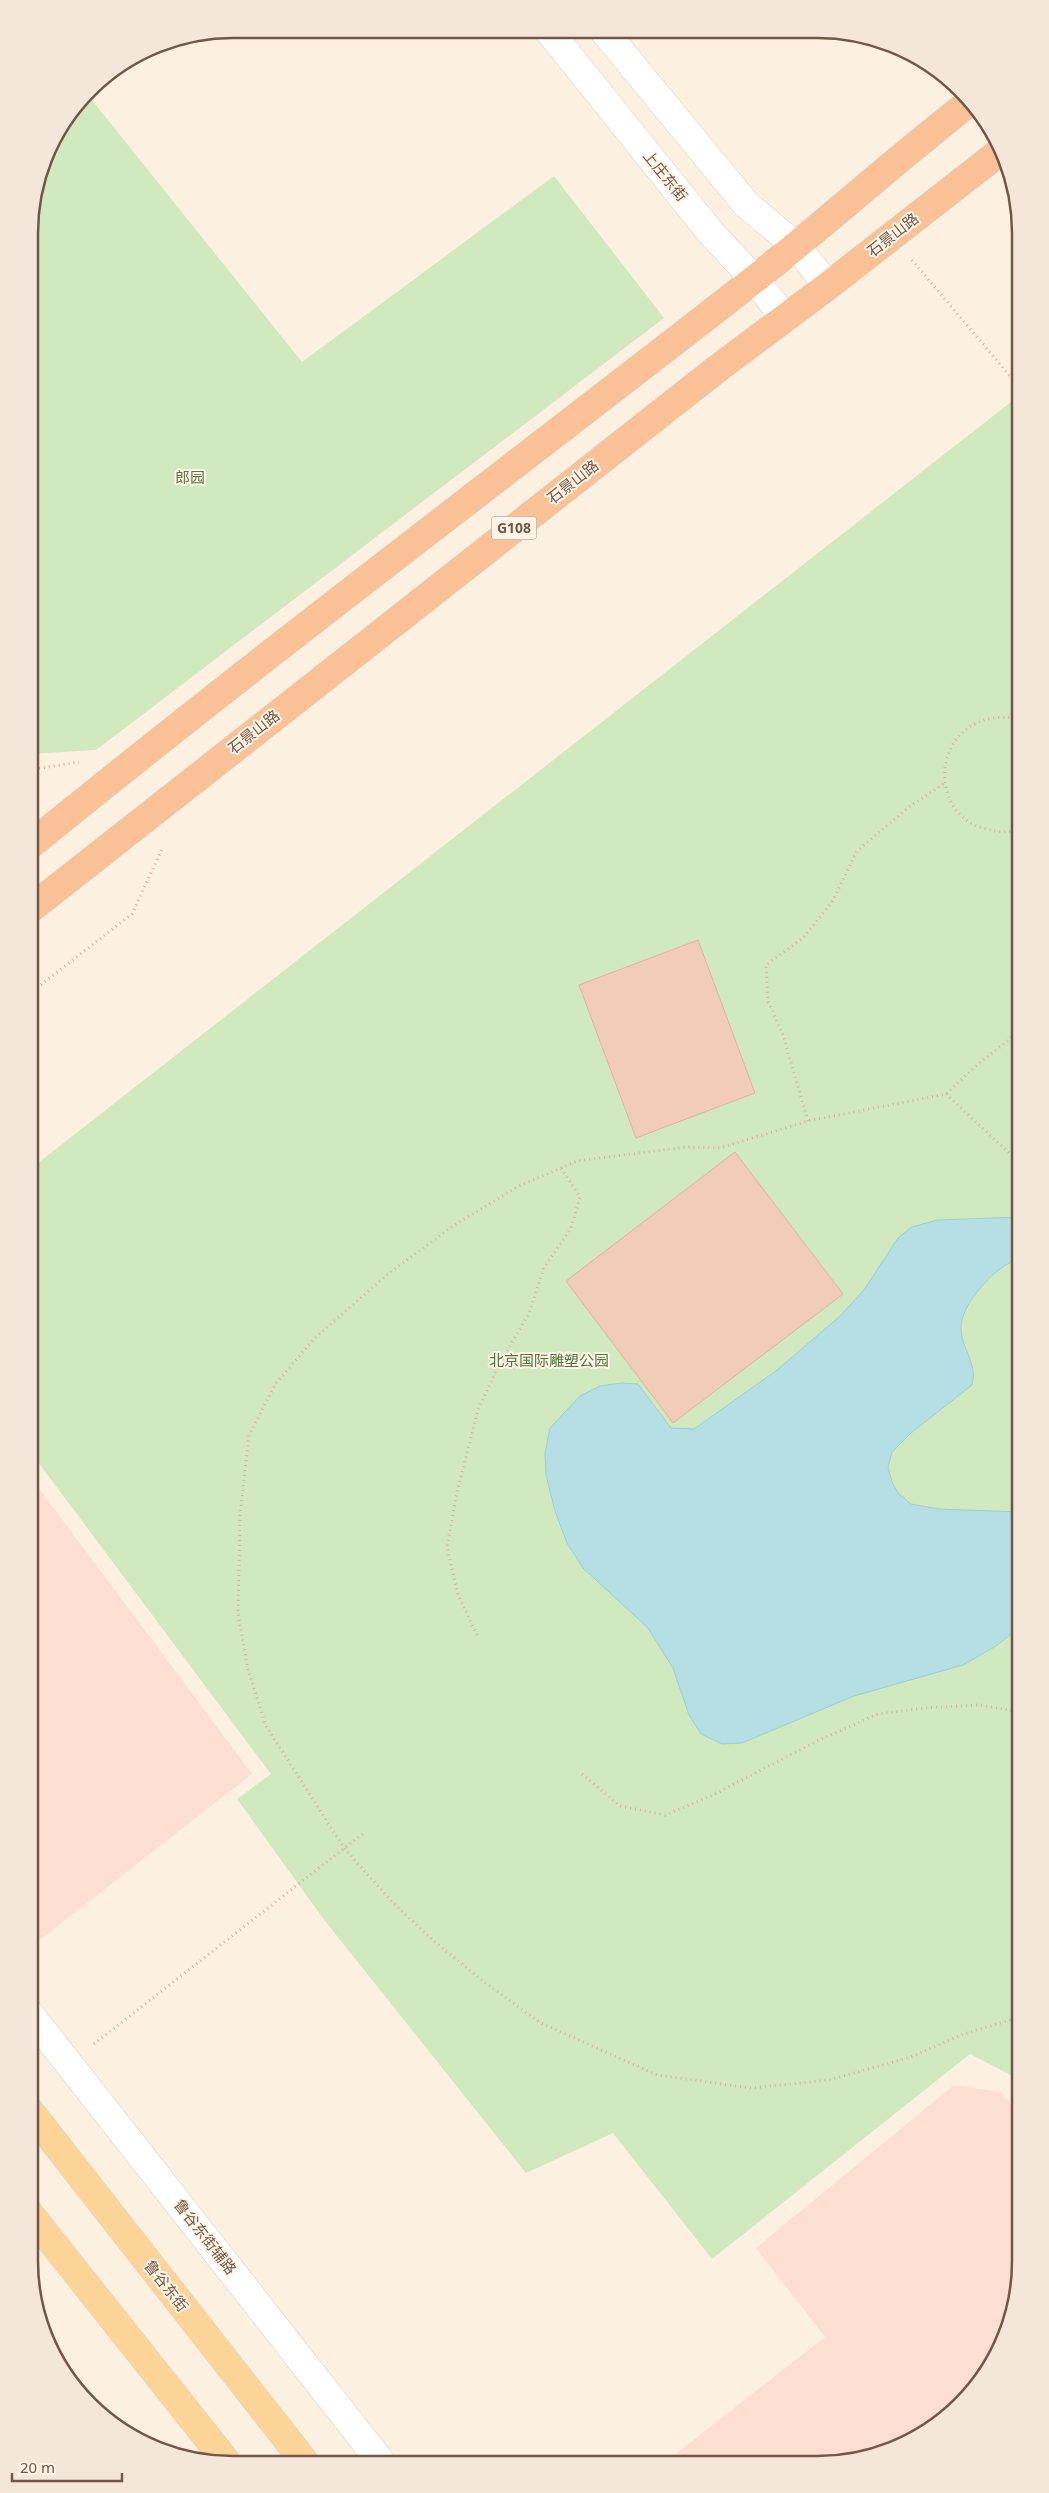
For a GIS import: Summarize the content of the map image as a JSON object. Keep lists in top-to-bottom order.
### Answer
{
  "streets": {
    "highway": ["石景山路", "G108"],
    "main road": ["上庄东街", "鲁谷东街辅路", "鲁谷东街"]
  },
  "crossings": [
    ["上庄东街", "石景山路"]
  ],
  "parks": ["郎园", "北京国际雕塑公园"],
  "scale_bar": "20 m"
}
